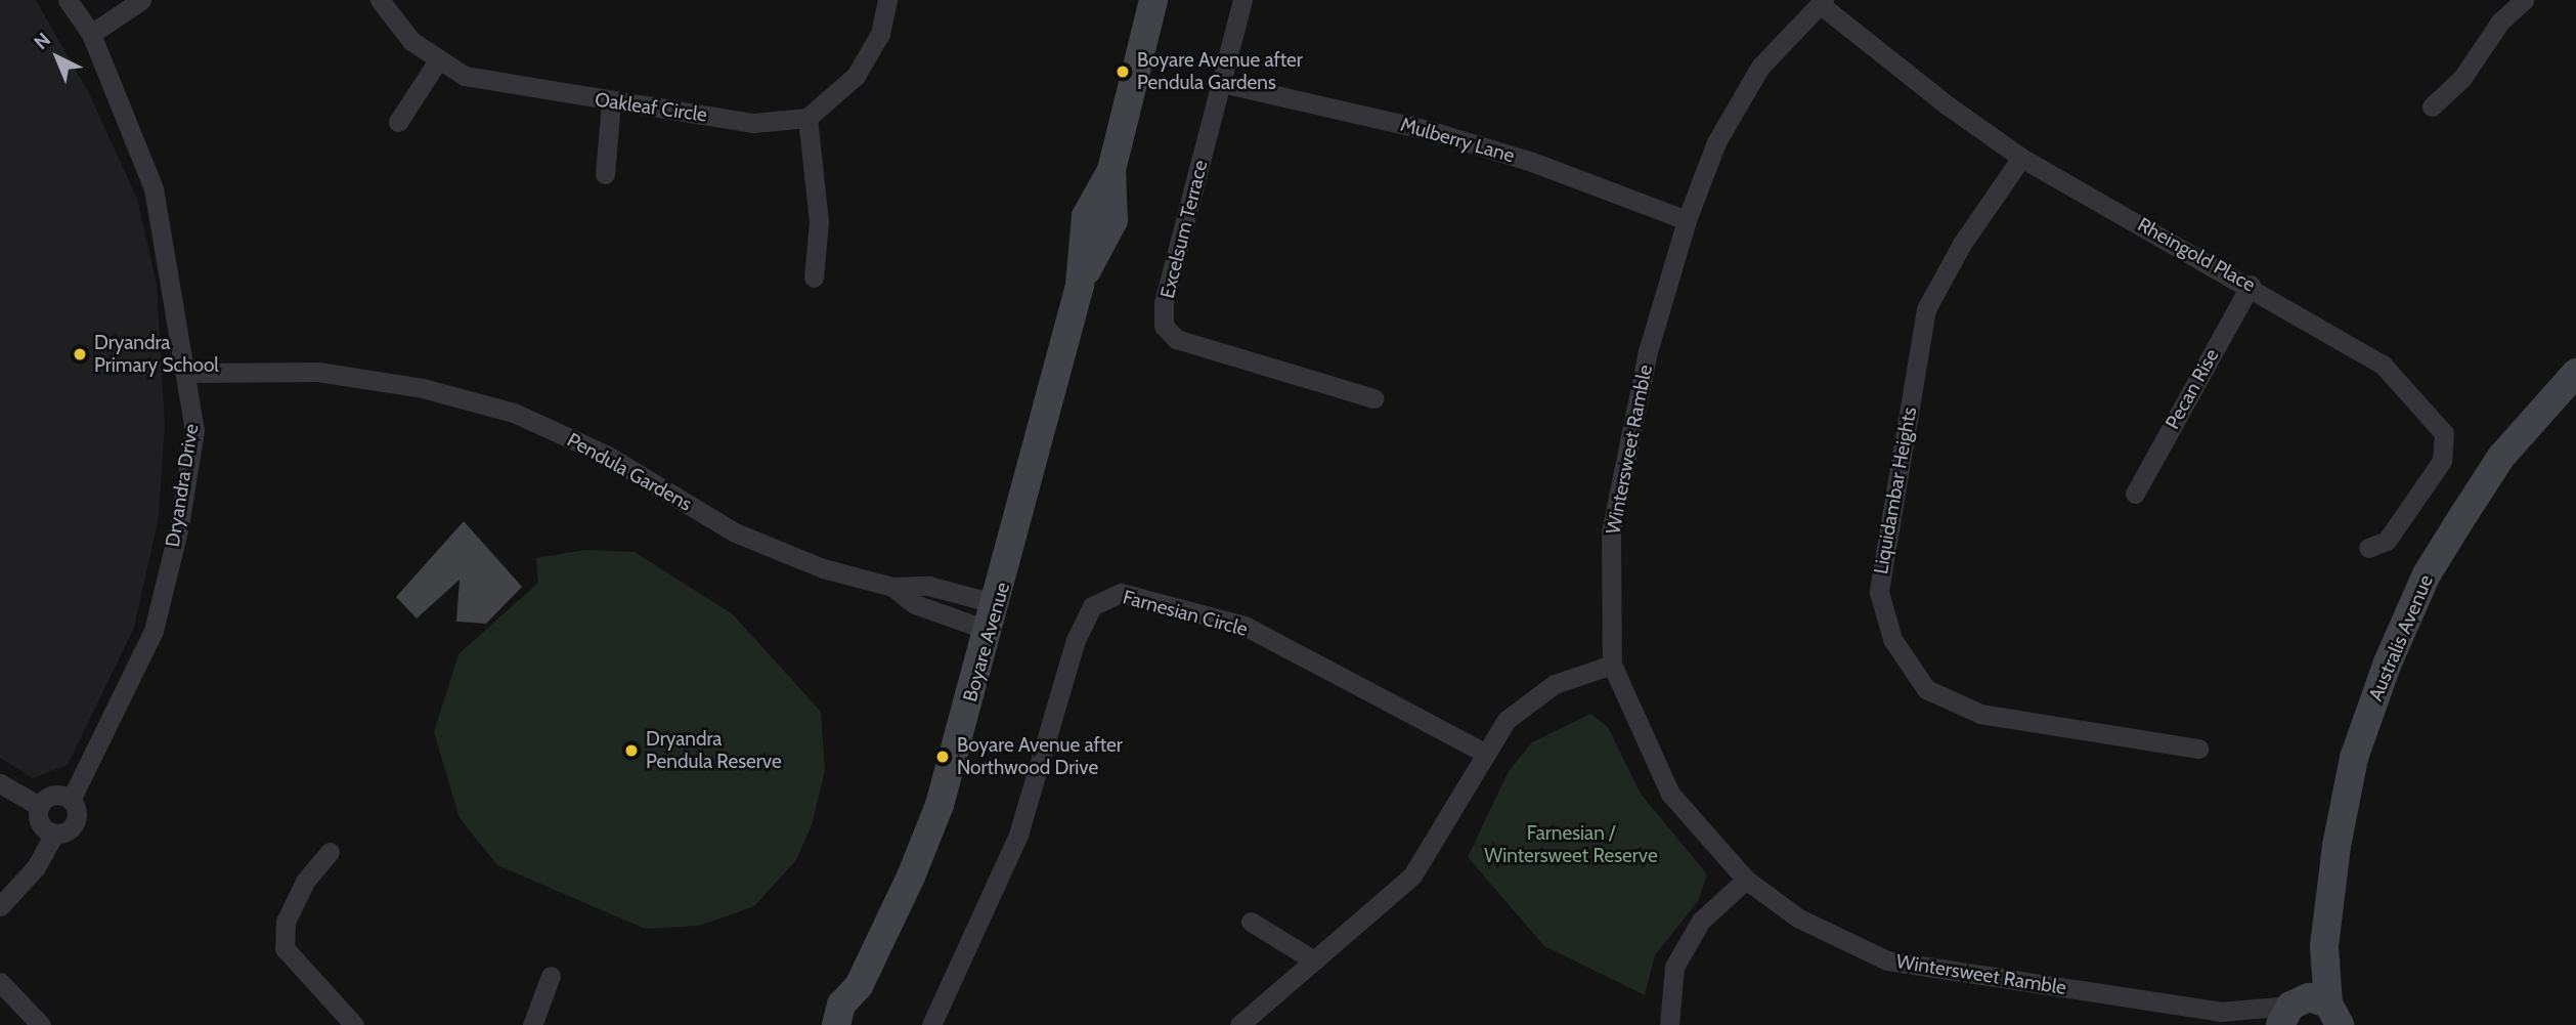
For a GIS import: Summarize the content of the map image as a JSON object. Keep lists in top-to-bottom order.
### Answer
{
  "streets": {
    "street": [
      "Oakleaf Circle",
      "Mulberry Lane",
      "Excelsum Terrace",
      "Rheingold Place",
      "Pecan Rise",
      "Wintersweet Ramble",
      "Pendula Gardens",
      "Dryandra Drive",
      "Liquidambar Heights",
      "Farnesian Circle",
      "Australis Avenue",
      "Boyare Avenue"
    ]
  },
  "crossings": [
    ["Mulberry Lane", "Excelsum Terrace"],
    ["Mulberry Lane", "Wintersweet Ramble"],
    ["Rheingold Place", "Pecan Rise"],
    ["Rheingold Place", "Wintersweet Ramble"],
    ["Rheingold Place", "Liquidambar Heights"],
    ["Wintersweet Ramble", "Australis Avenue"],
    ["Pendula Gardens", "Dryandra Drive"],
    ["Pendula Gardens", "Boyare Avenue"]
  ],
  "parks": ["Farnesian / Wintersweet Reserve"],
  "places": [
    "Boyare Avenue after Pendula Gardens",
    "Dryandra Primary School",
    "Dryandra Pendula Reserve",
    "Boyare Avenue after Northwood Drive"
  ],
  "north": "top left"
}
